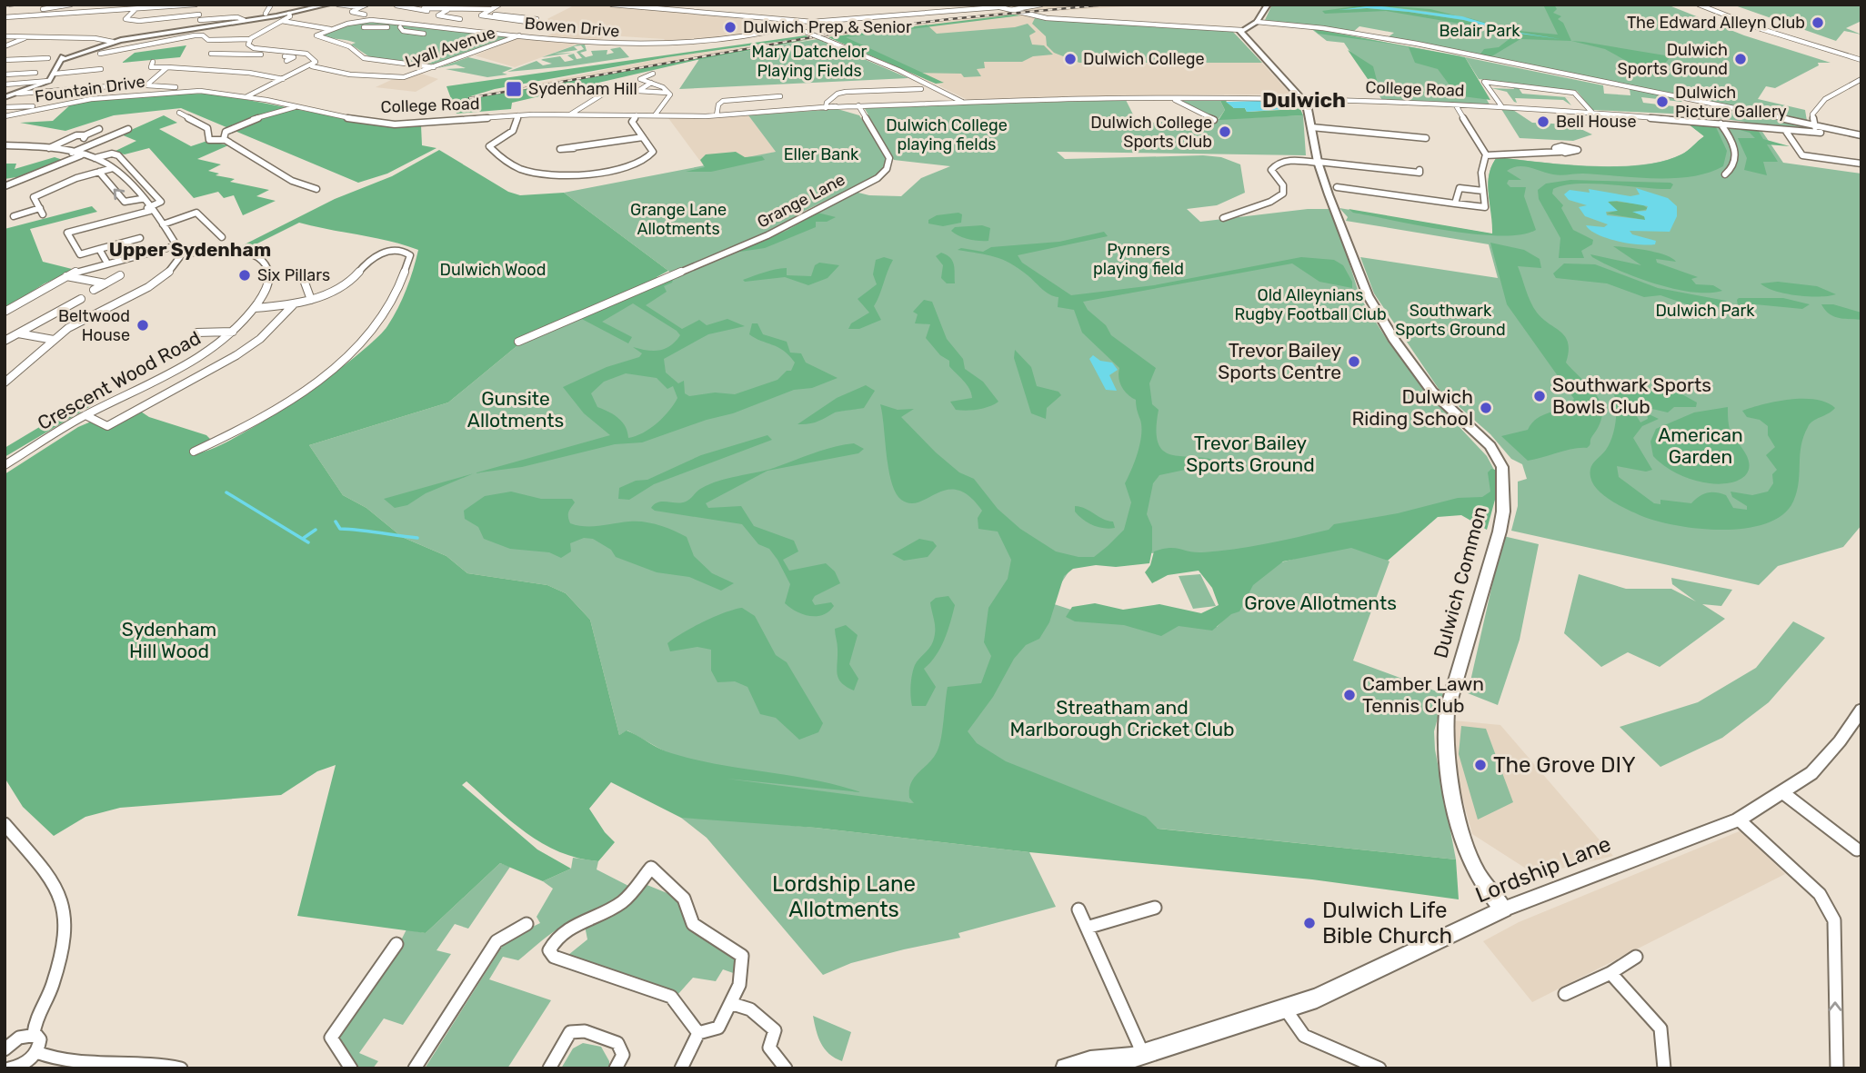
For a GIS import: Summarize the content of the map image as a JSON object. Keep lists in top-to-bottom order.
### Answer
{
  "streets": {
    "highway": ["Dulwich Common", "Lordship Lane"],
    "main road": ["College Road"],
    "street": [
      "Bowen Drive",
      "Lyall Avenue",
      "Fountain Drive",
      "Grange Lane",
      "Crescent Wood Road"
    ]
  },
  "crossings": [
    ["Bowen Drive", "Lyall Avenue"],
    ["Fountain Drive", "College Road"],
    ["College Road", "Grange Lane"],
    ["College Road", "Dulwich Common"],
    ["Dulwich Common", "Lordship Lane"]
  ],
  "districts": ["Dulwich", "Upper Sydenham"],
  "parks": [
    "Belair Park",
    "Mary Datchelor Playing Fields",
    "Dulwich College playing fields",
    "Eller Bank",
    "Grange Lane Allotments",
    "Pynners playing field",
    "Dulwich Wood",
    "Old Alleynians Rugby Football Club",
    "Southwark Sports Ground",
    "Dulwich Park",
    "Gunsite Allotments",
    "American Garden",
    "Trevor Bailey Sports Ground",
    "Grove Allotments",
    "Sydenham Hill Wood",
    "Streatham and Marlborough Cricket Club",
    "Lordship Lane Allotments"
  ],
  "places": {
    "other": [
      "The Edward Alleyn Club",
      "Dulwich Prep & Senior",
      "Dulwich College",
      "Dulwich Sports Ground",
      "Dulwich Picture Gallery",
      "Bell House",
      "Dulwich College Sports Club",
      "Six Pillars",
      "Beltwood House",
      "Trevor Bailey Sports Centre",
      "Southwark Sports Bowls Club",
      "Dulwich Riding School",
      "Camber Lawn Tennis Club",
      "The Grove DIY",
      "Dulwich Life Bible Church"
    ],
    "transit": ["Sydenham Hill"]
  }
}
